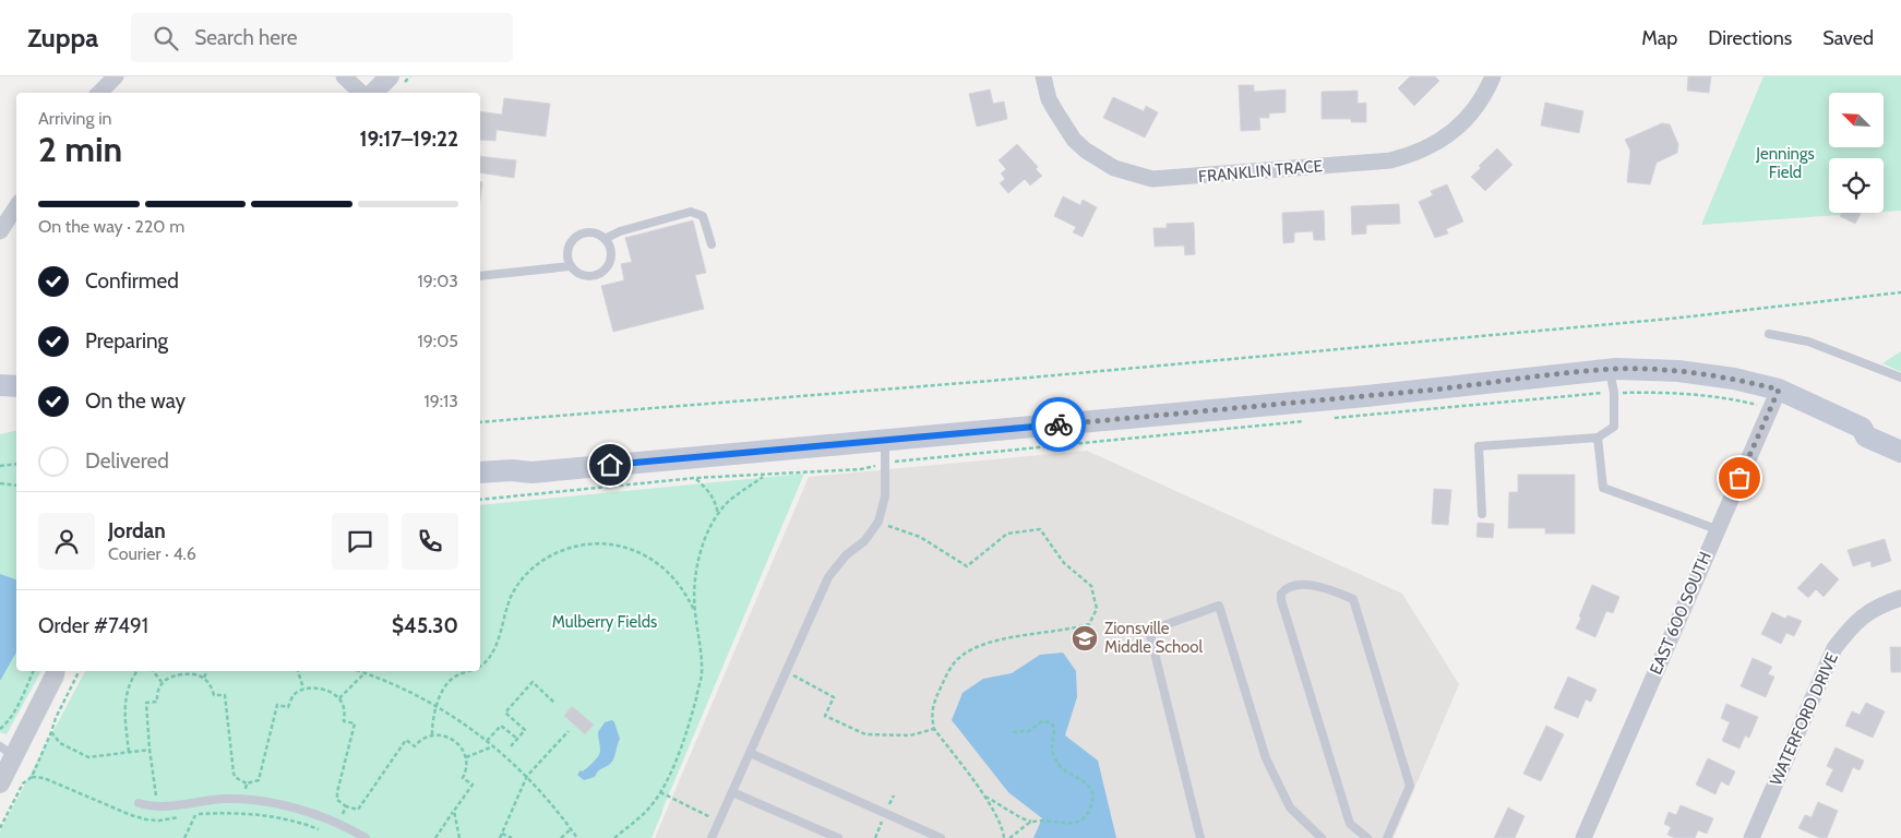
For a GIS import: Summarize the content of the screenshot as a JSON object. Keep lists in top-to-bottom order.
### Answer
{
  "streets": {
    "street": ["FRANKLIN TRACE", "EAST 600 SOUTH", "WATERFORD DRIVE"]
  },
  "parks": ["Jennings Field", "Mulberry Fields"],
  "places": {
    "school or university": ["Zionsville Middle School"]
  },
  "north": "top left",
  "page": {
    "header": "Zuppa",
    "search": "Search here",
    "nav": ["Map", "Directions", "Saved"],
    "heading": ["2 min", "Arriving in", "19:17–19:22"],
    "panel": [
      "Jordan",
      "Courier · 4.6",
      "Order #7491",
      "$45.30"
    ],
    "bar": "On the way · 220 m",
    "list": [
      ["Confirmed", "19:03"],
      ["Preparing", "19:05"],
      ["On the way", "19:13"],
      "Delivered"
    ]
  }
}
